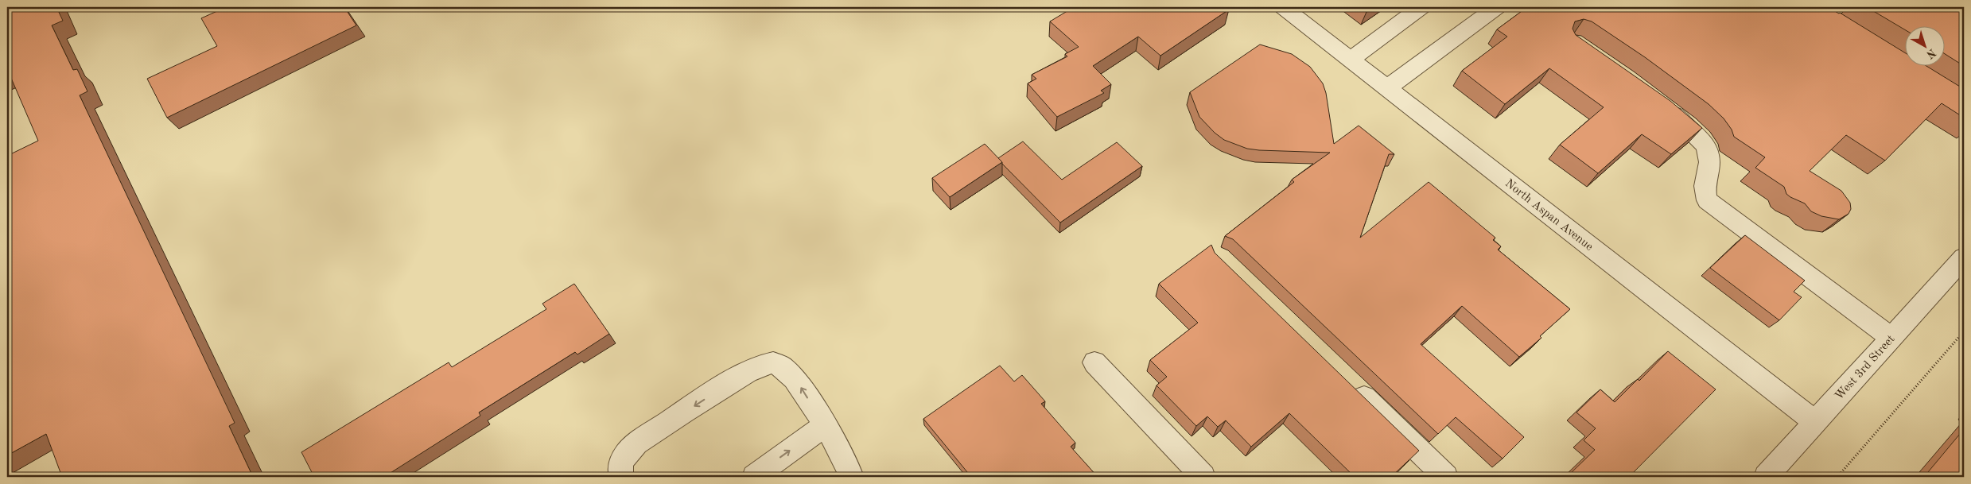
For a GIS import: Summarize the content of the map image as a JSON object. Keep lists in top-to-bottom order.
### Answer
{
  "streets": {
    "street": ["North Aspan Avenue", "West 3rd Street"]
  },
  "crossings": [
    ["North Aspan Avenue", "West 3rd Street"]
  ],
  "north": "bottom right"
}
